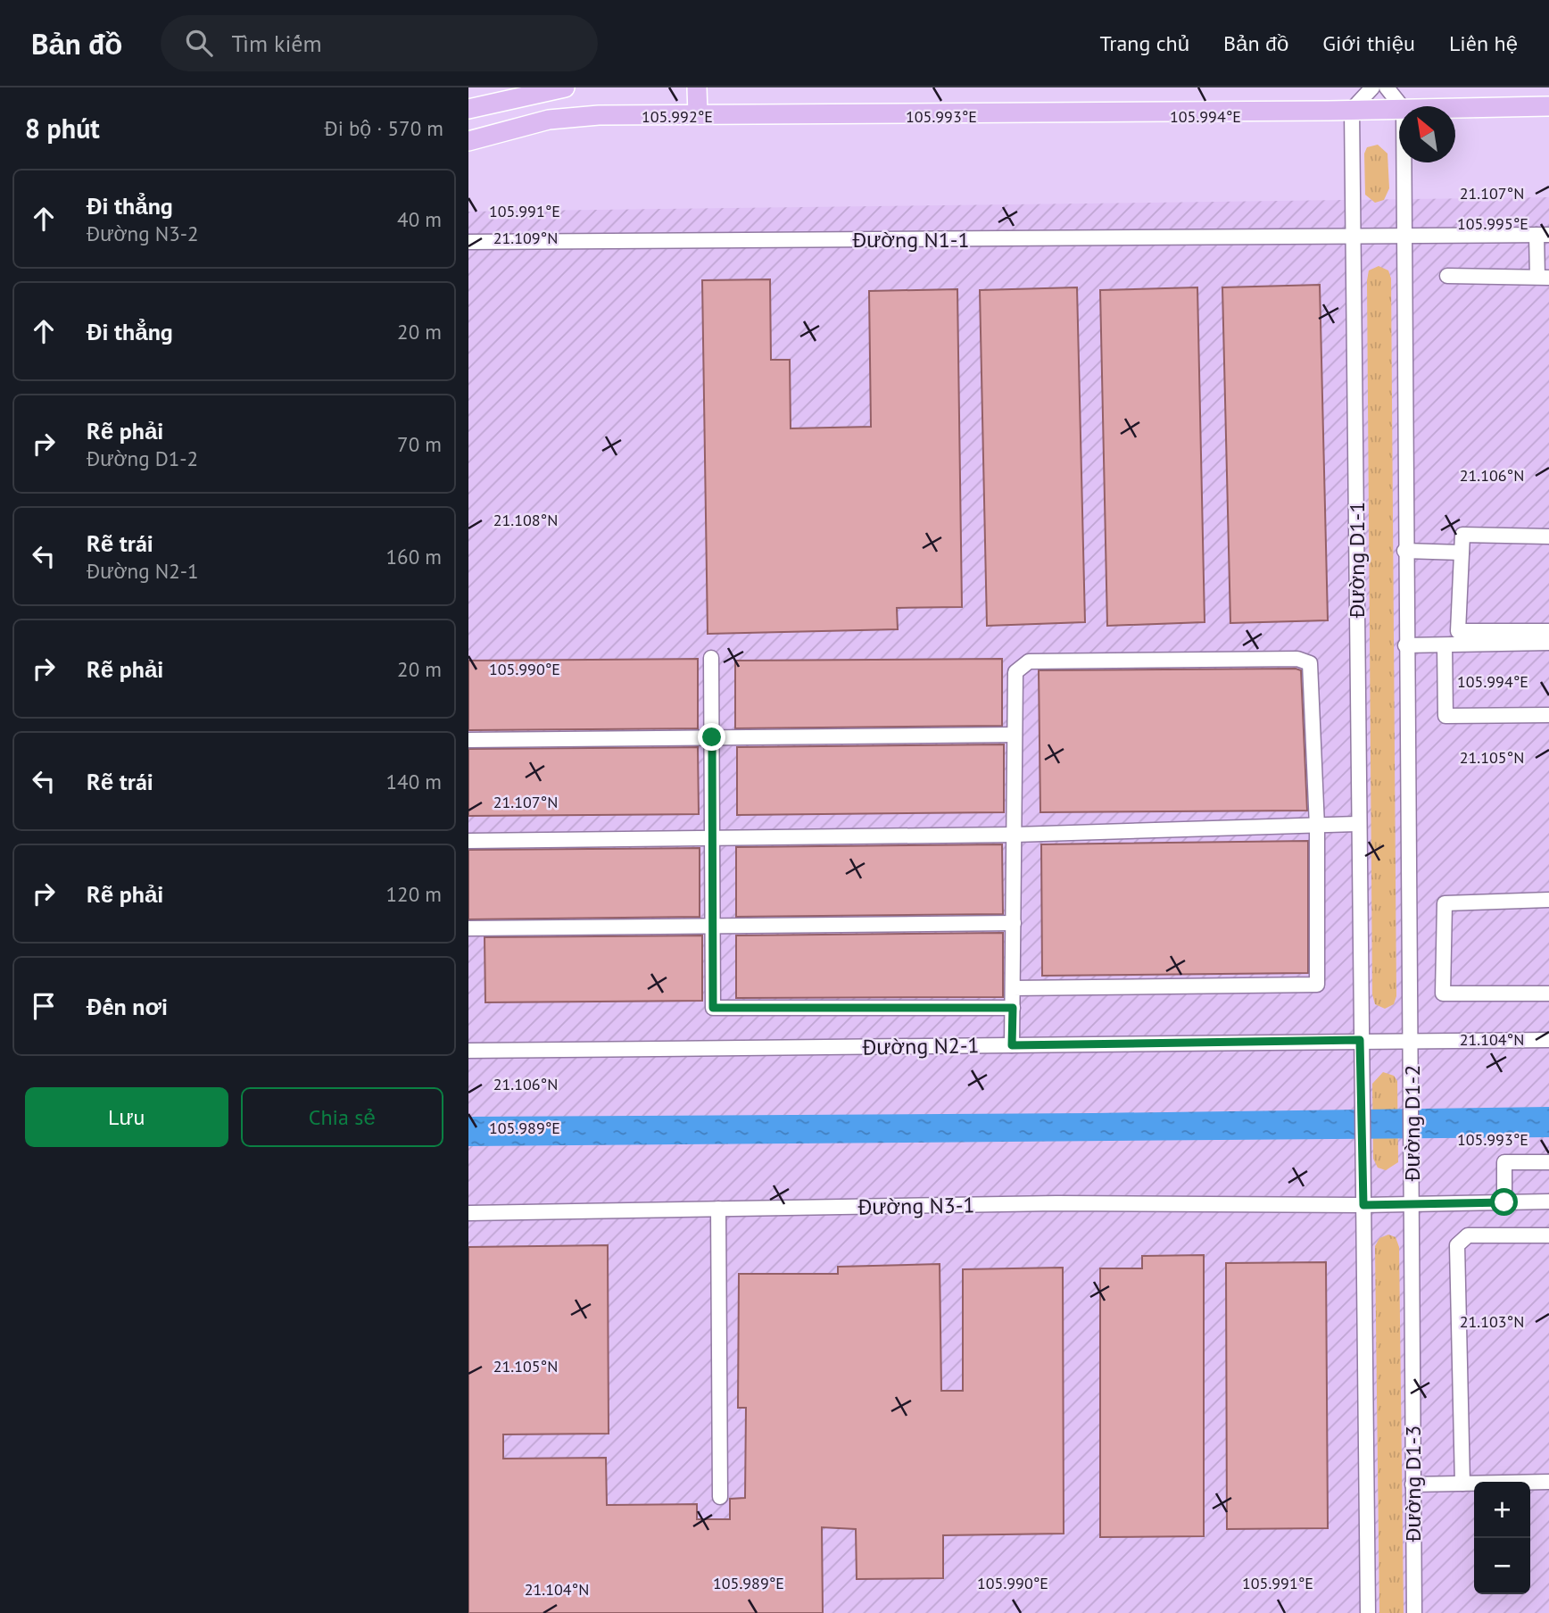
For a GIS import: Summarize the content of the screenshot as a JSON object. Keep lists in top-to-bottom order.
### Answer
{
  "streets": {
    "street": [
      "Đường N1-1",
      "Đường D1-1",
      "Đường N2-1",
      "Đường D1-2",
      "Đường N3-1",
      "Đường D1-3"
    ]
  },
  "crossings": [
    ["Đường N1-1", "Đường D1-1"],
    ["Đường D1-1", "Đường N2-1"],
    ["Đường N2-1", "Đường D1-2"],
    ["Đường D1-2", "Đường N3-1"],
    ["Đường D1-2", "Đường D1-3"],
    ["Đường N3-1", "Đường D1-3"]
  ],
  "north": "top left",
  "page": {
    "header": "Bản đồ",
    "search": "Tìm kiếm",
    "nav": [
      "Trang chủ",
      "Bản đồ",
      "Giới thiệu",
      "Liên hệ"
    ],
    "heading": ["8 phút", "Đi bộ · 570 m"],
    "list": [
      ["Đi thẳng", "Đường N3-2", "40 m"],
      ["Đi thẳng", "20 m"],
      ["Rẽ phải", "Đường D1-2", "70 m"],
      ["Rẽ trái", "Đường N2-1", "160 m"],
      ["Rẽ phải", "20 m"],
      ["Rẽ trái", "140 m"],
      ["Rẽ phải", "120 m"],
      "Đến nơi"
    ],
    "buttons": ["Lưu", "Chia sẻ"],
    "map_buttons": ["+", "−"]
  },
  "coordinates": [
    "105.992°E",
    "105.993°E",
    "105.994°E",
    "21.107°N",
    "105.991°E",
    "105.995°E",
    "21.109°N",
    "21.106°N",
    "21.108°N",
    "105.990°E",
    "21.105°N",
    "21.104°N",
    "105.989°E",
    "21.103°N"
  ]
}
